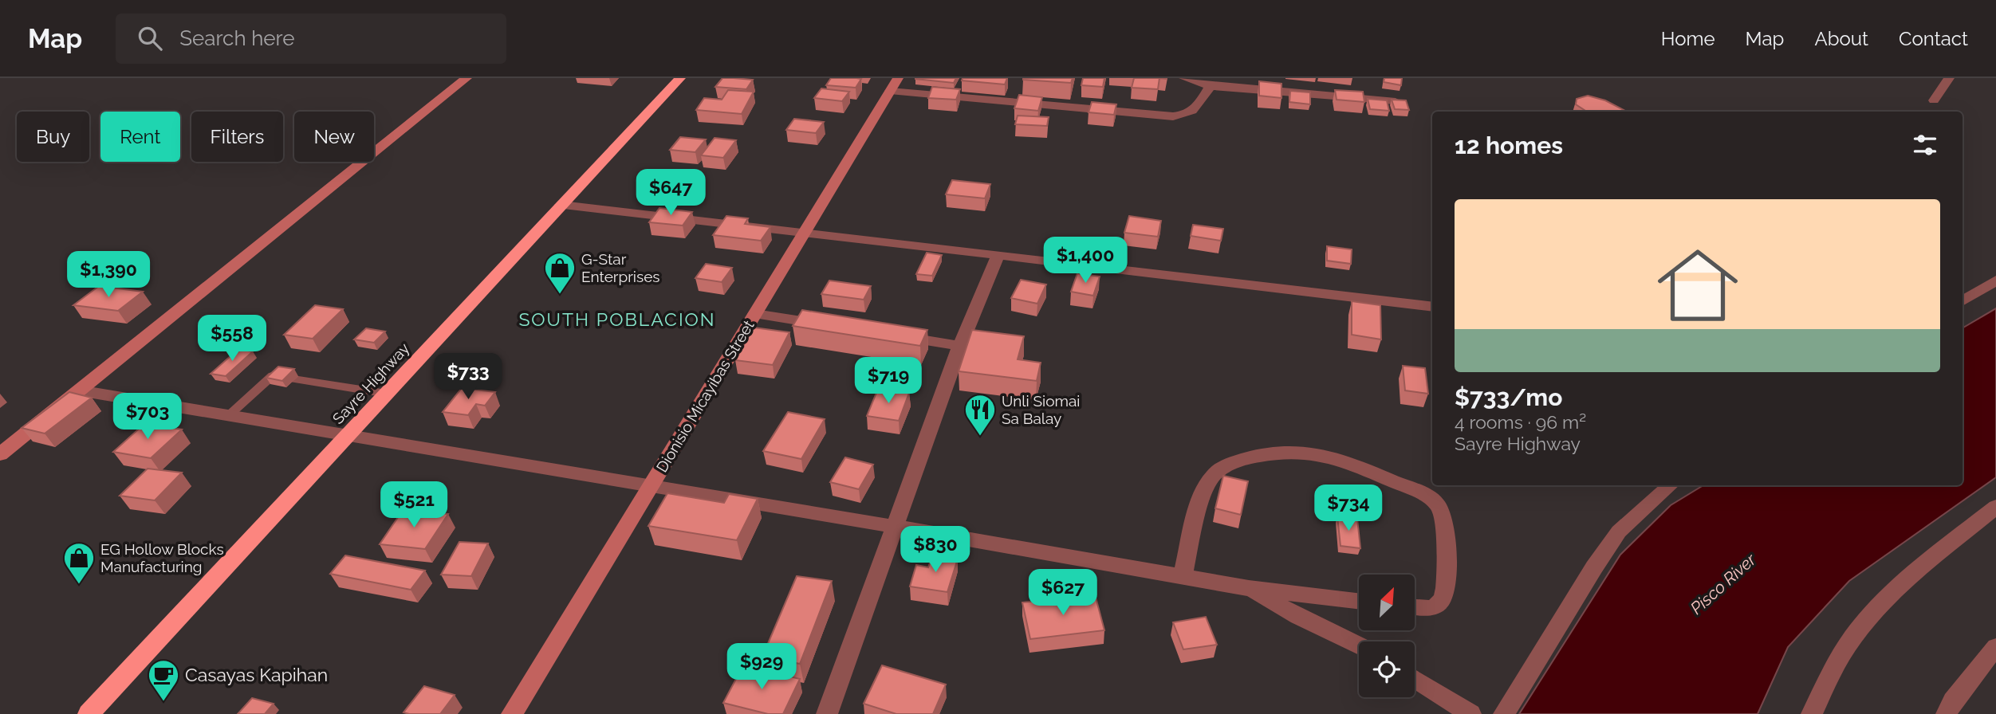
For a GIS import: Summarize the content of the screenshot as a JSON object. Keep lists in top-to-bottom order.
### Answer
{
  "streets": {
    "highway": ["Sayre Highway"],
    "street": ["Dionisio Micayibas Street"]
  },
  "districts": ["SOUTH POBLACION"],
  "water": ["Pisco River"],
  "places": {
    "shop": ["G-Star Enterprises", "EG Hollow Blocks Manufacturing"],
    "restaurant": ["Unli Siomai Sa Balay"],
    "cafe": ["Casayas Kapihan"]
  },
  "north": "top right",
  "page": {
    "header": "Map",
    "search": "Search here",
    "nav": [
      "Home",
      "Map",
      "About",
      "Contact"
    ],
    "chip": [
      "Buy",
      "Rent",
      "Filters",
      "New"
    ],
    "heading": "12 homes",
    "price": [
      "$647",
      "$1,400",
      "$1,390",
      "$558",
      "$733",
      "$719",
      "$703",
      "$521",
      "$734",
      "$830",
      "$627",
      "$929"
    ],
    "list": [
      {
        "name": "$733/mo",
        "note": "4 rooms · 96 m² · Sayre Highway"
      }
    ]
  }
}
